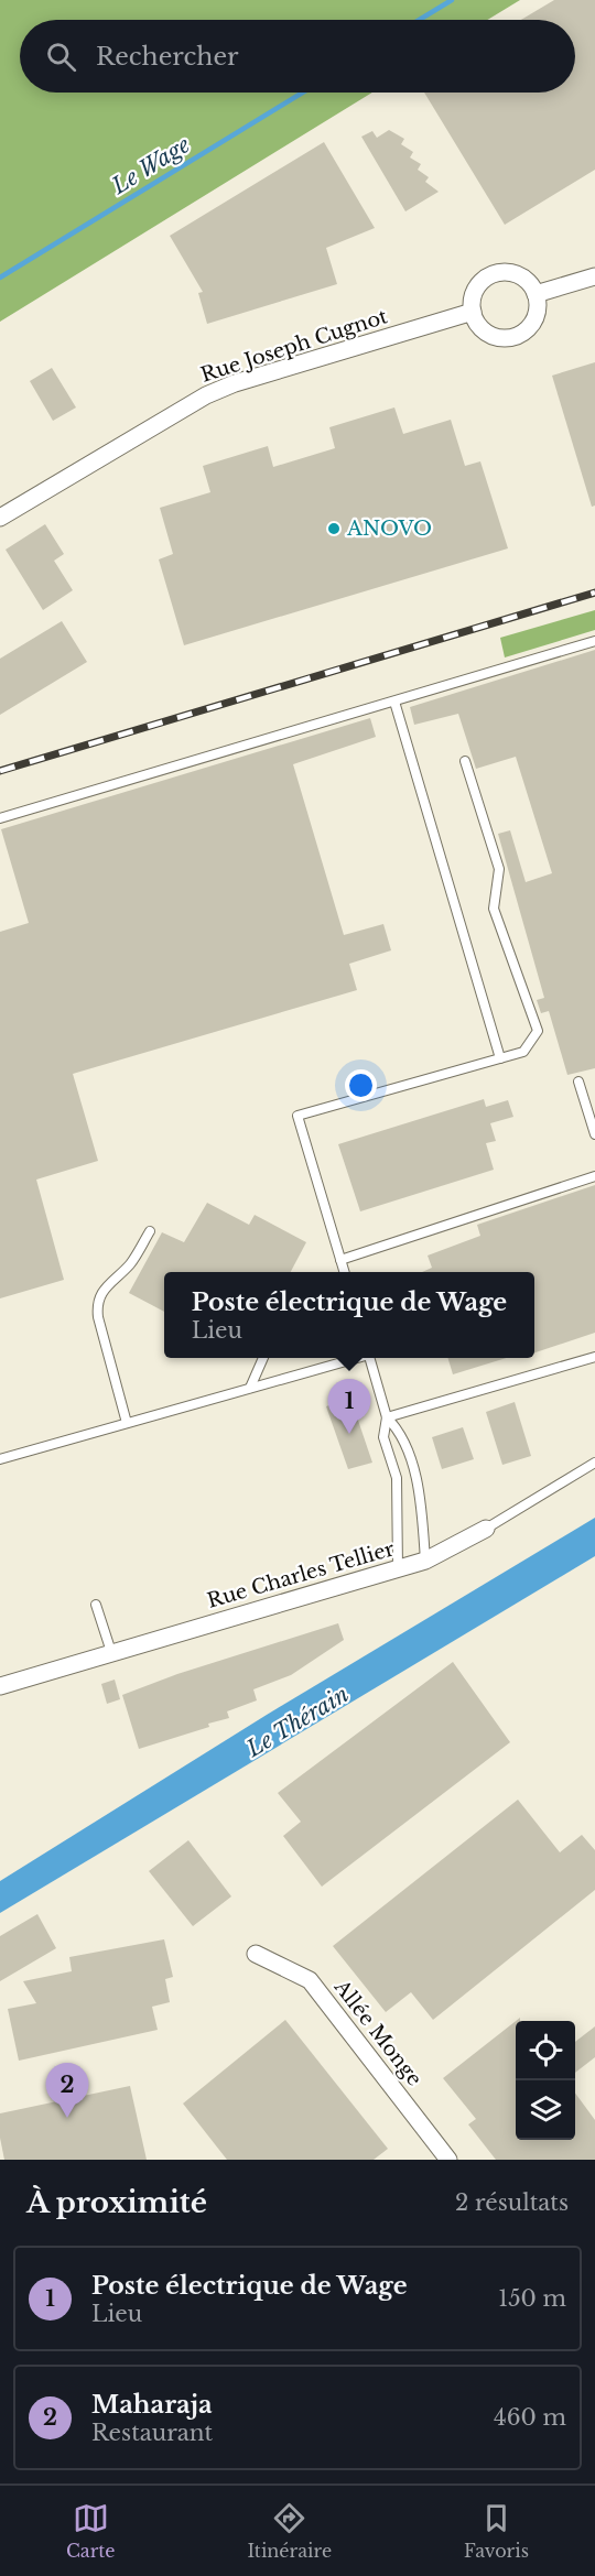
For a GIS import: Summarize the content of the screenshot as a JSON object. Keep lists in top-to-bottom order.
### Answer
{
  "streets": {
    "street": ["Rue Joseph Cugnot", "Rue Charles Tellier", "Allée Monge"]
  },
  "water": ["Le Wage", "Le Thérain"],
  "places": ["ANOVO"],
  "page": {
    "search": "Rechercher",
    "popup": ["Poste électrique de Wage", "Lieu"],
    "pins": ["1", "2"],
    "heading": ["À proximité", "2 résultats"],
    "list": [
      {
        "mark": "1",
        "name": "Poste électrique de Wage",
        "note": "Lieu",
        "value": "150 m"
      },
      {
        "mark": "2",
        "name": "Maharaja",
        "note": "Restaurant",
        "value": "460 m"
      }
    ],
    "nav": ["Carte", "Itinéraire", "Favoris"]
  }
}
